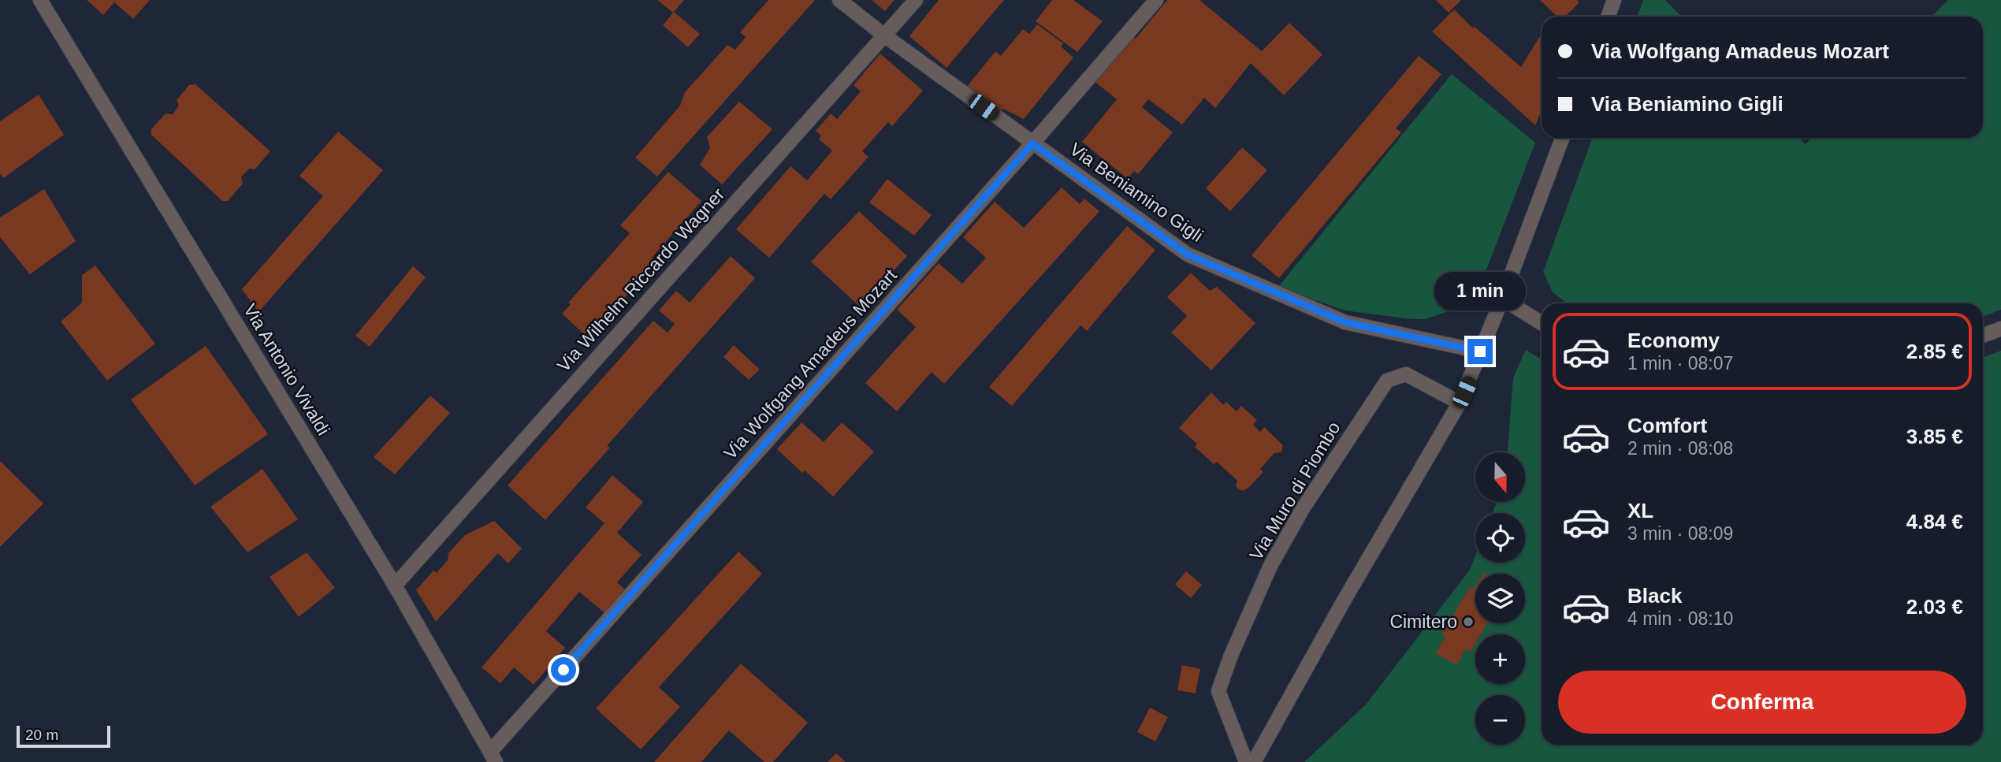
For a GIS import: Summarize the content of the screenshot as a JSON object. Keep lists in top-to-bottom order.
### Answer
{
  "streets": {
    "street": [
      "Via Beniamino Gigli",
      "Via Wilhelm Riccardo Wagner",
      "Via Wolfgang Amadeus Mozart",
      "Via Antonio Vivaldi",
      "Via Muro di Piombo"
    ]
  },
  "crossings": [
    ["Via Beniamino Gigli", "Via Wilhelm Riccardo Wagner"],
    ["Via Beniamino Gigli", "Via Wolfgang Amadeus Mozart"],
    ["Via Wilhelm Riccardo Wagner", "Via Antonio Vivaldi"],
    ["Via Wolfgang Amadeus Mozart", "Via Antonio Vivaldi"]
  ],
  "places": ["Cimitero"],
  "scale_bar": "20 m",
  "north": "bottom",
  "page": {
    "banner": ["Via Wolfgang Amadeus Mozart", "Via Beniamino Gigli"],
    "bubble": "1 min",
    "list": [
      {
        "name": "Economy",
        "note": "1 min · 08:07",
        "value": "2.85 €"
      },
      {
        "name": "Comfort",
        "note": "2 min · 08:08",
        "value": "3.85 €"
      },
      {
        "name": "XL",
        "note": "3 min · 08:09",
        "value": "4.84 €"
      },
      {
        "name": "Black",
        "note": "4 min · 08:10",
        "value": "2.03 €"
      }
    ],
    "map_buttons": ["+", "−"],
    "buttons": "Conferma",
    "scale": "20 m"
  }
}
